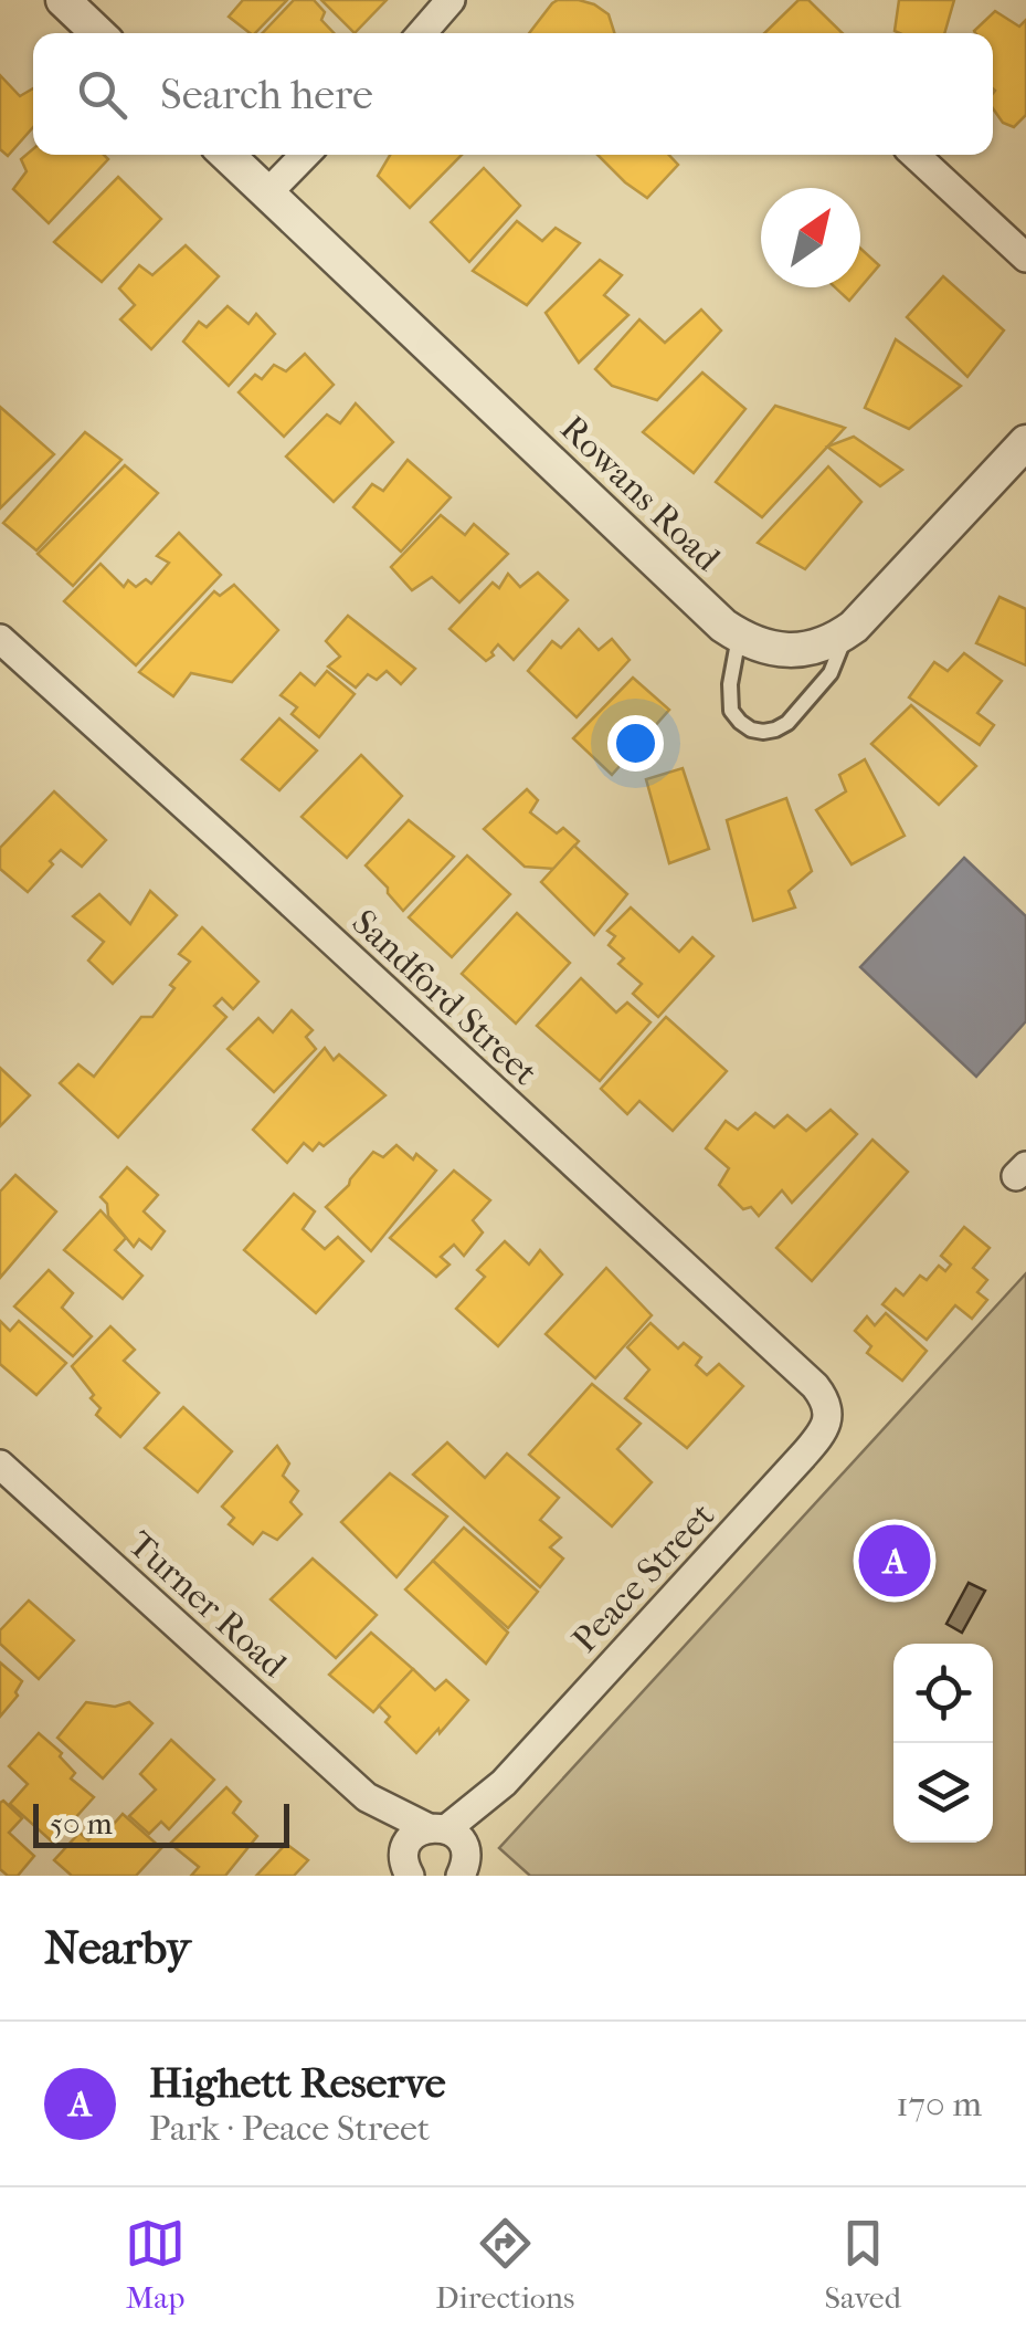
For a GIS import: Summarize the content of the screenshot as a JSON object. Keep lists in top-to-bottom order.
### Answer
{
  "streets": {
    "street": [
      "Rowans Road",
      "Sandford Street",
      "Peace Street",
      "Turner Road"
    ]
  },
  "crossings": [
    ["Sandford Street", "Peace Street"],
    ["Peace Street", "Turner Road"]
  ],
  "scale_bar": "50 m",
  "north": "top right",
  "page": {
    "search": "Search here",
    "pins": "A",
    "scale": "50 m",
    "heading": "Nearby",
    "list": [
      {
        "mark": "A",
        "name": "Highett Reserve",
        "note": "Park · Peace Street",
        "value": "170 m"
      }
    ],
    "nav": ["Map", "Directions", "Saved"]
  }
}
